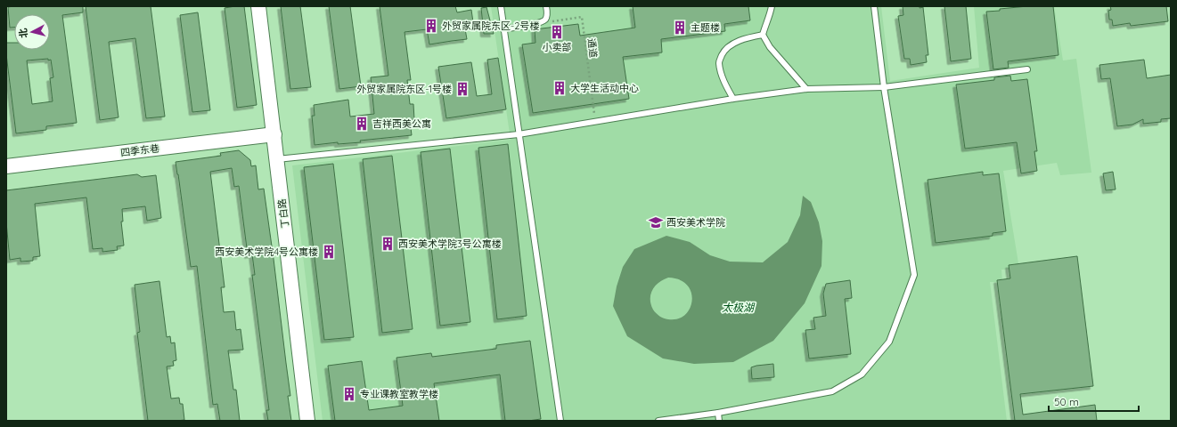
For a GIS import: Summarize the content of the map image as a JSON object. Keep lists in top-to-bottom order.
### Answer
{
  "streets": {
    "street": ["四季东巷", "丁白路"],
    "path": ["通道"]
  },
  "crossings": [
    ["四季东巷", "丁白路"]
  ],
  "water": ["太极湖"],
  "places": {
    "building": [
      "外贸家属院东区-2号楼",
      "主题楼",
      "小卖部",
      "大学生活动中心",
      "外贸家属院东区-1号楼",
      "吉祥西美公寓",
      "西安美术学院3号公寓楼",
      "西安美术学院4号公寓楼",
      "专业课教室教学楼"
    ],
    "school or university": ["西安美术学院"]
  },
  "scale_bar": "50 m",
  "north": "left"
}
